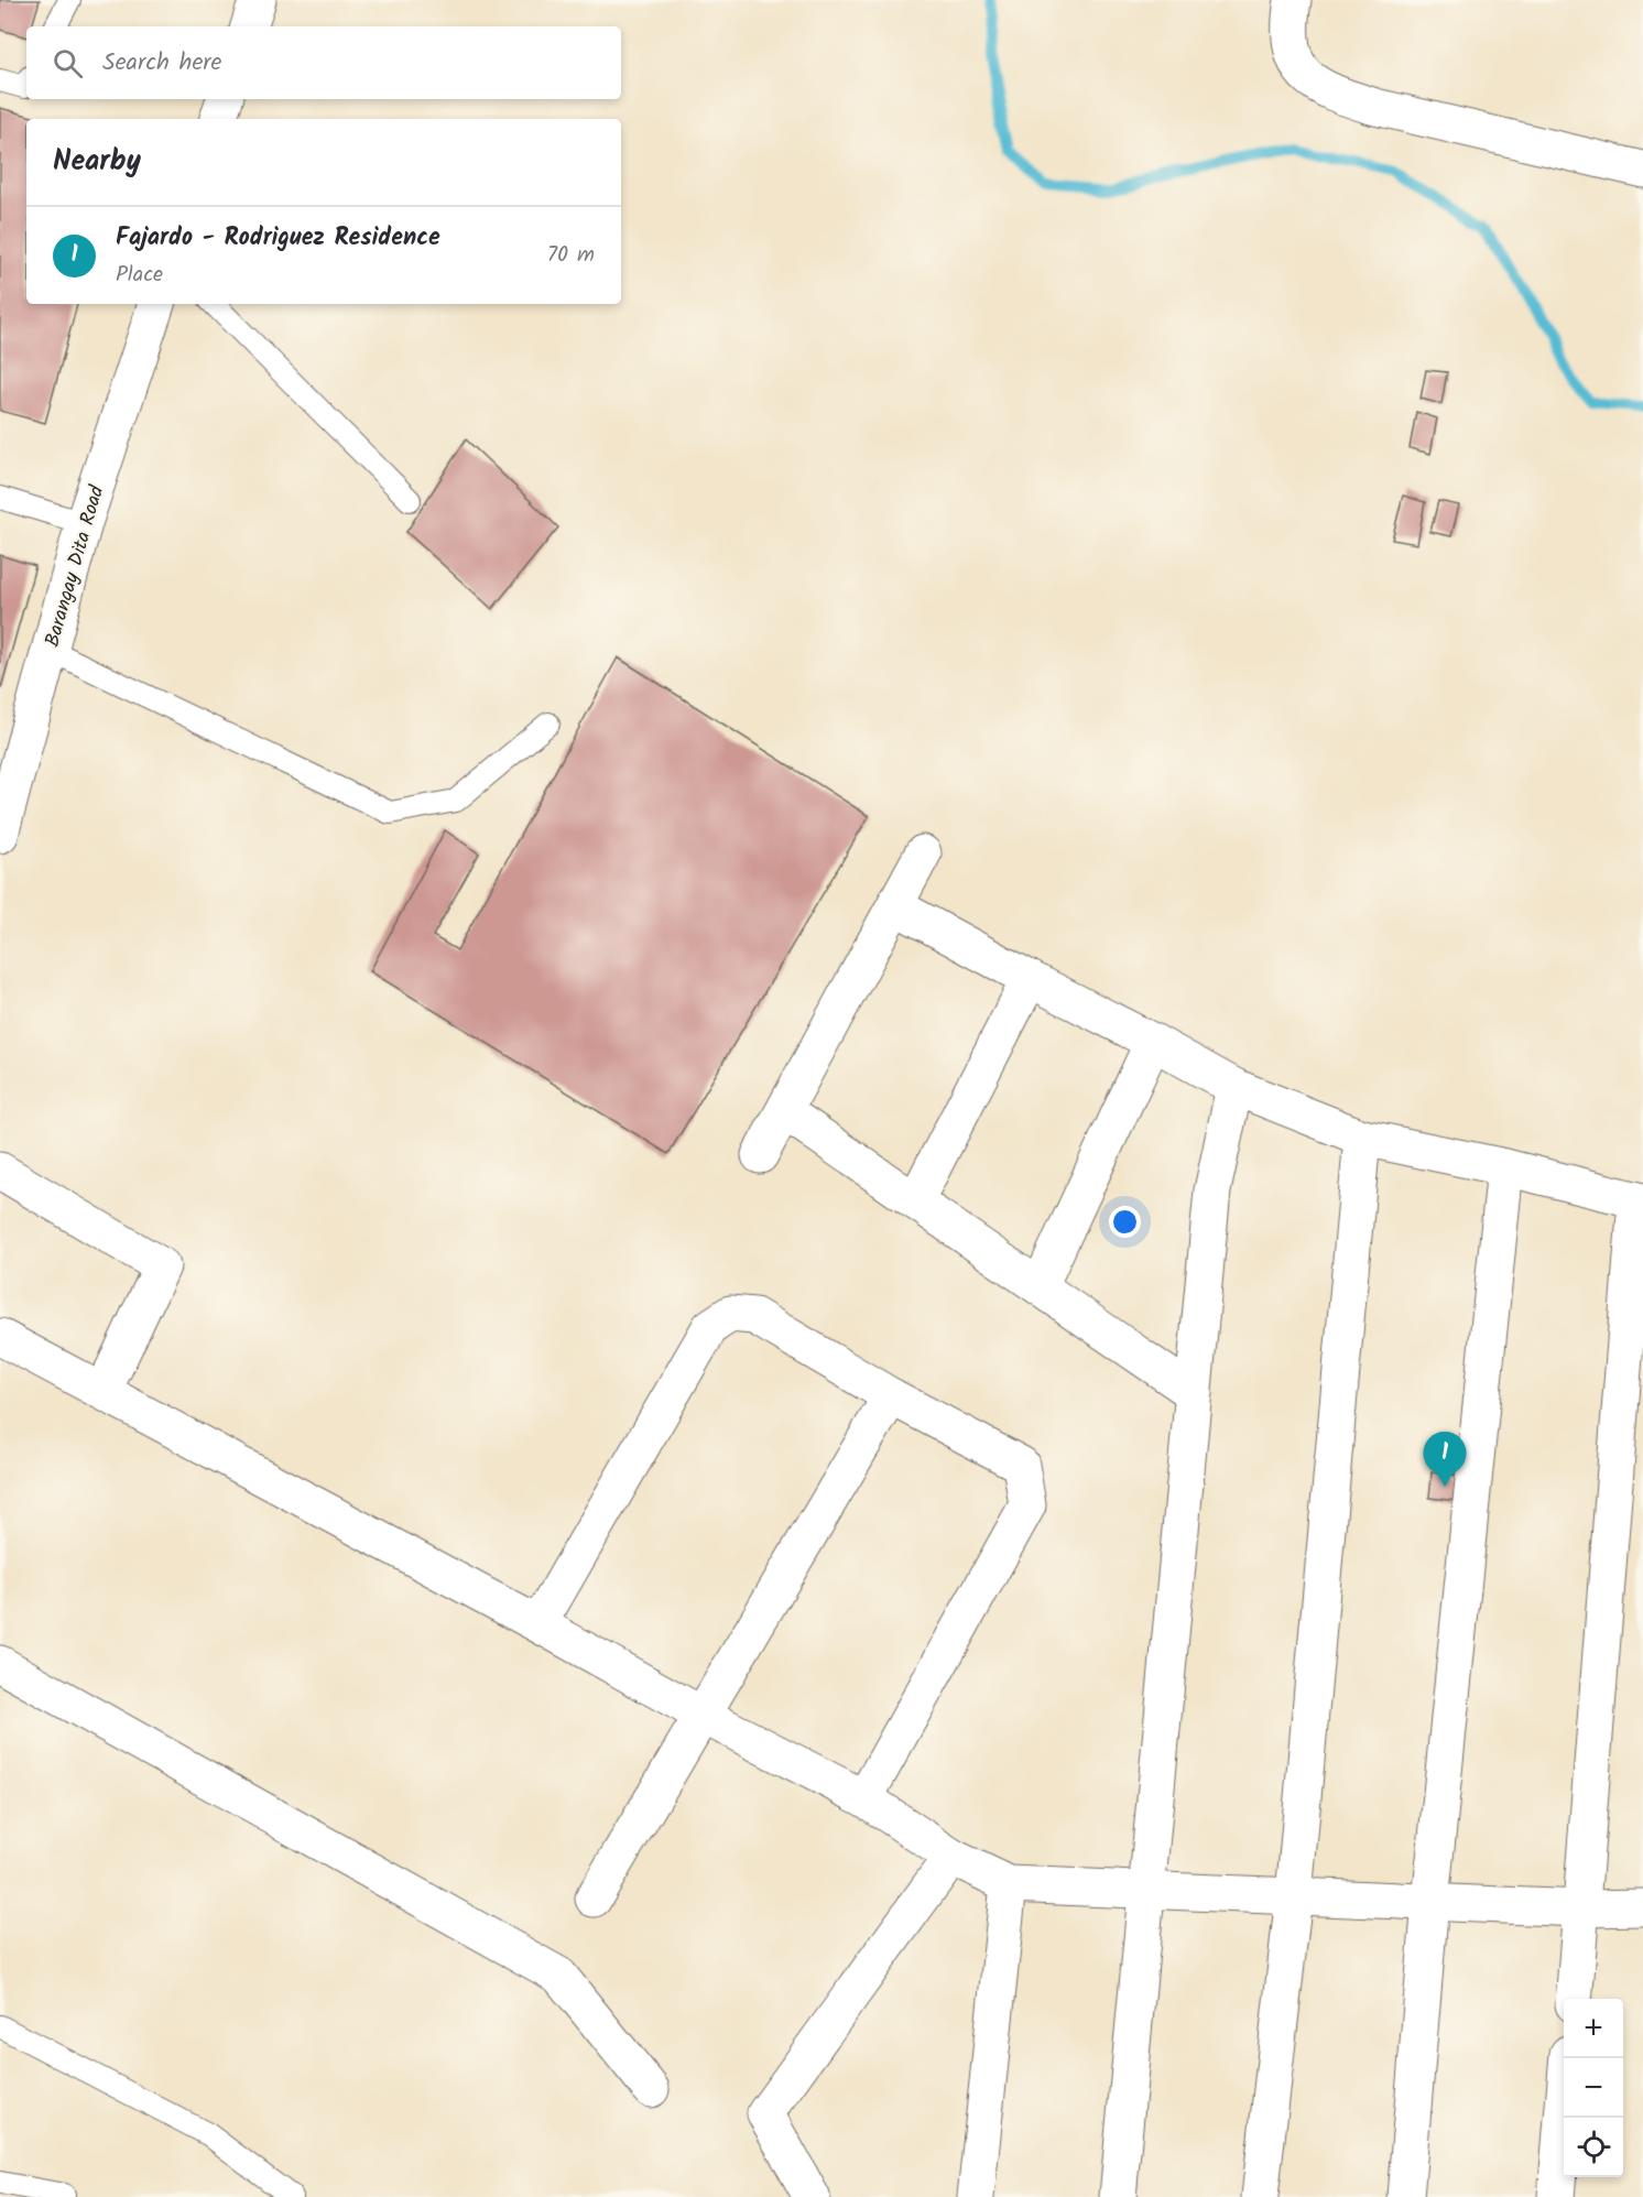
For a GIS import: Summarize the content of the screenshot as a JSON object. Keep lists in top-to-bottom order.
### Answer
{
  "streets": {
    "street": ["Barangay Dita Road"]
  },
  "page": {
    "search": "Search here",
    "heading": "Nearby",
    "list": [
      {
        "mark": "1",
        "name": "Fajardo - Rodriguez Residence",
        "note": "Place",
        "value": "70 m"
      }
    ],
    "pins": "1",
    "map_buttons": ["+", "−"]
  }
}
